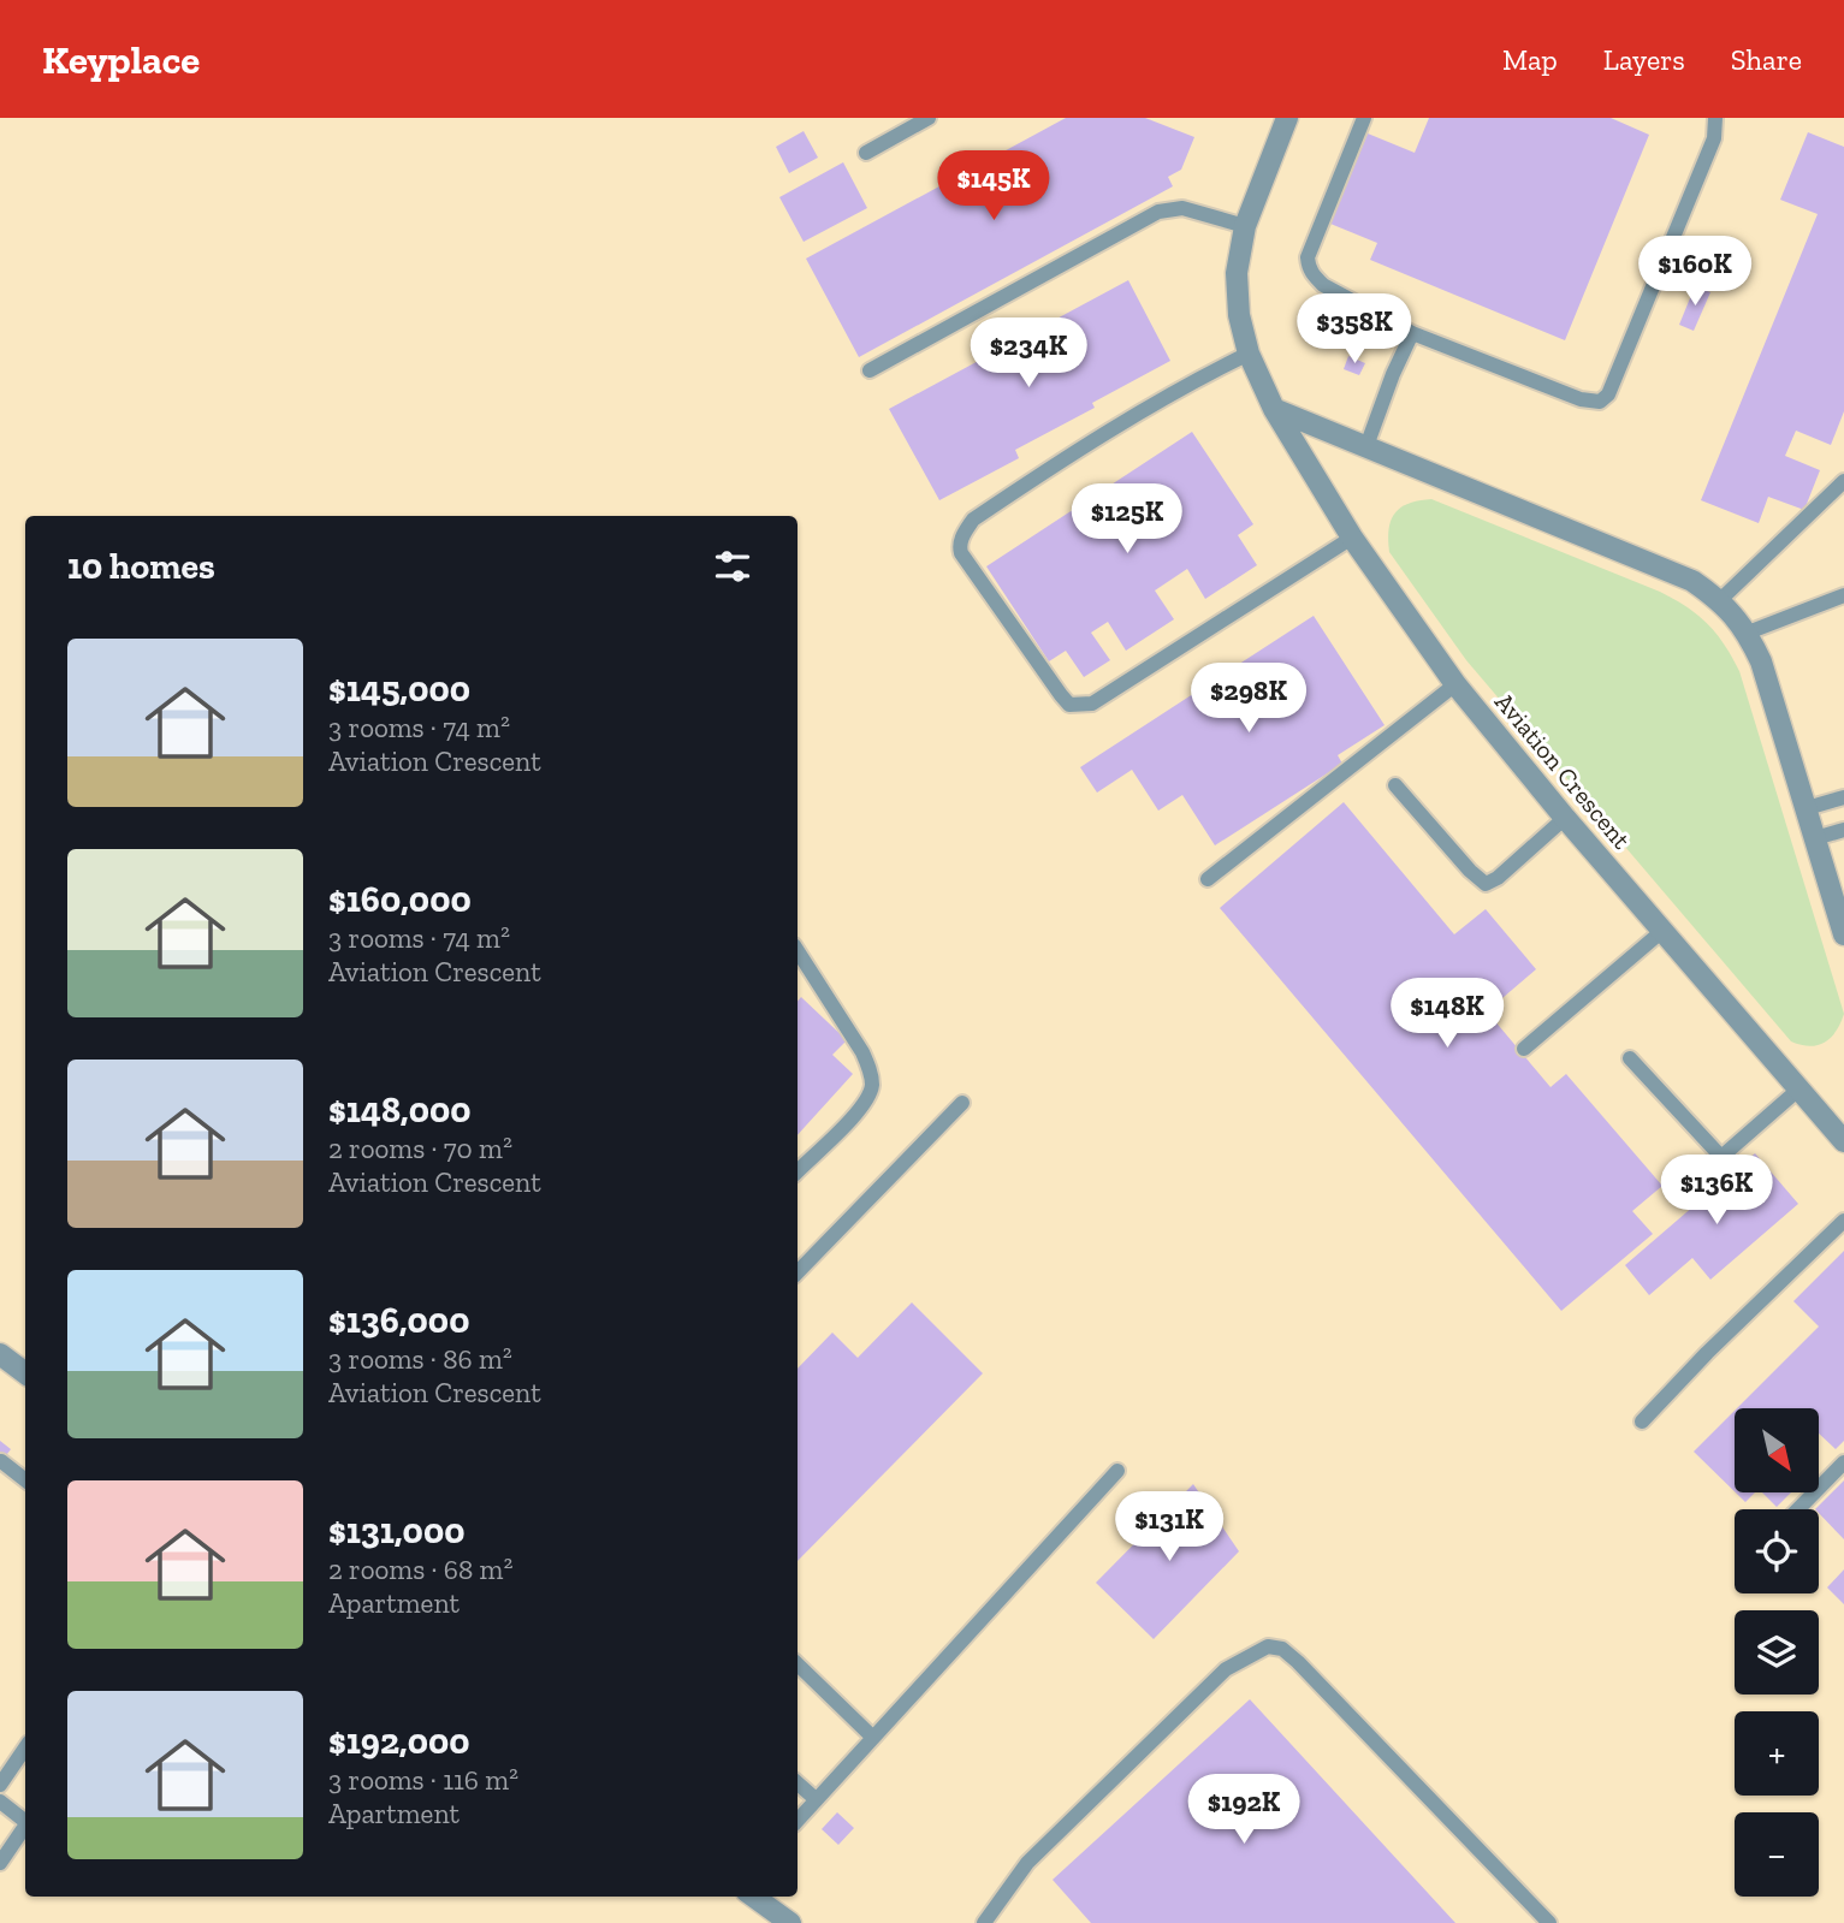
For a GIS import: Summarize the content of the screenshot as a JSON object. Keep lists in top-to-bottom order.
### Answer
{
  "streets": {
    "street": ["Aviation Crescent"]
  },
  "north": "bottom right",
  "page": {
    "header": "Keyplace",
    "nav": ["Map", "Layers", "Share"],
    "price": [
      "$145K",
      "$160K",
      "$358K",
      "$234K",
      "$125K",
      "$298K",
      "$148K",
      "$136K",
      "$131K",
      "$192K"
    ],
    "heading": "10 homes",
    "list": [
      {
        "name": "$145,000",
        "note": "3 rooms · 74 m² · Aviation Crescent"
      },
      {
        "name": "$160,000",
        "note": "3 rooms · 74 m² · Aviation Crescent"
      },
      {
        "name": "$148,000",
        "note": "2 rooms · 70 m² · Aviation Crescent"
      },
      {
        "name": "$136,000",
        "note": "3 rooms · 86 m² · Aviation Crescent"
      },
      {
        "name": "$131,000",
        "note": "2 rooms · 68 m² · Apartment"
      },
      {
        "name": "$192,000",
        "note": "3 rooms · 116 m² · Apartment"
      }
    ],
    "map_buttons": ["+", "−"]
  }
}
